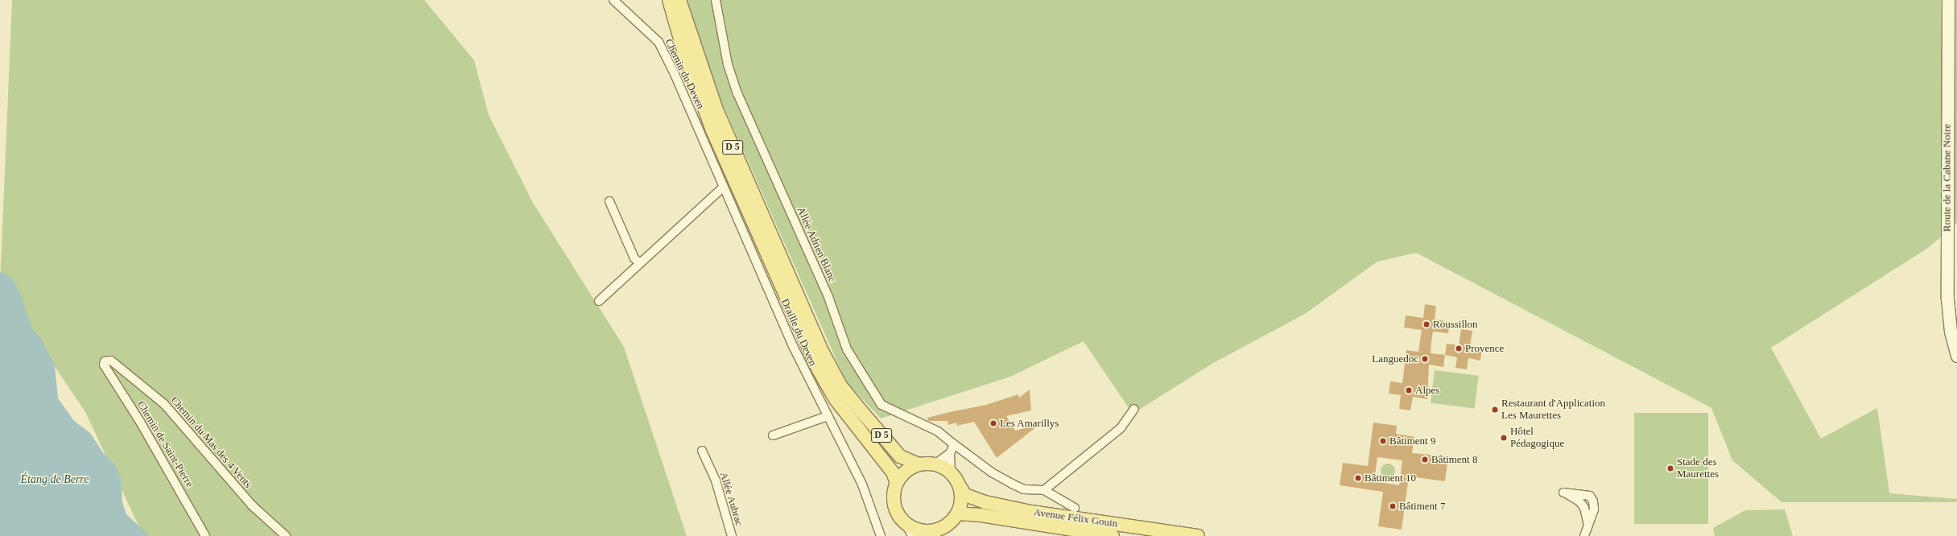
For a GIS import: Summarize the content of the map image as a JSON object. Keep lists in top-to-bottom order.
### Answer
{
  "streets": {
    "main road": ["D 5", "Avenue Félix Gouin"],
    "street": [
      "Chemin du Deven",
      "Route de la Cabane Noire",
      "Allée Adrien Blanc",
      "Draille du Deven",
      "Chemin du Mas des 4 Vents",
      "Chemin de Saint-Pierre",
      "Allée Aubrac"
    ]
  },
  "crossings": [
    ["Chemin du Deven", "Draille du Deven"],
    ["D 5", "Avenue Félix Gouin"],
    ["Chemin du Mas des 4 Vents", "Chemin de Saint-Pierre"]
  ],
  "water": ["Étang de Berre"],
  "places": [
    "Roussillon",
    "Provence",
    "Languedoc",
    "Alpes",
    "Restaurant d'Application Les Maurettes",
    "Les Amarillys",
    "Hôtel Pédagogique",
    "Bâtiment 9",
    "Bâtiment 8",
    "Stade des Maurettes",
    "Bâtiment 10",
    "Bâtiment 7"
  ]
}
